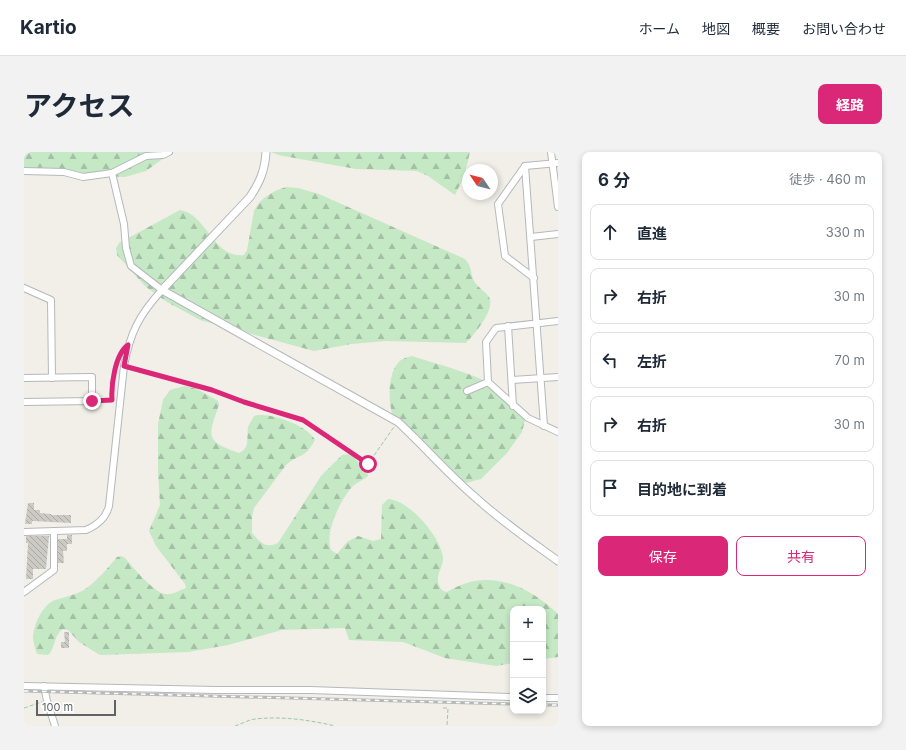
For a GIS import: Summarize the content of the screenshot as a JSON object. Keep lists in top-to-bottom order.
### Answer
{
  "scale_bar": "100 m",
  "north": "top left",
  "page": {
    "header": "Kartio",
    "nav": [
      "ホーム",
      "地図",
      "概要",
      "お問い合わせ"
    ],
    "title": "アクセス",
    "buttons": [
      "経路",
      ["保存", "共有"]
    ],
    "heading": ["6 分", "徒歩 · 460 m"],
    "list": [
      ["直進", "330 m"],
      ["右折", "30 m"],
      ["左折", "70 m"],
      ["右折", "30 m"],
      "目的地に到着"
    ],
    "map_buttons": ["+", "−"],
    "scale": "100 m"
  }
}
